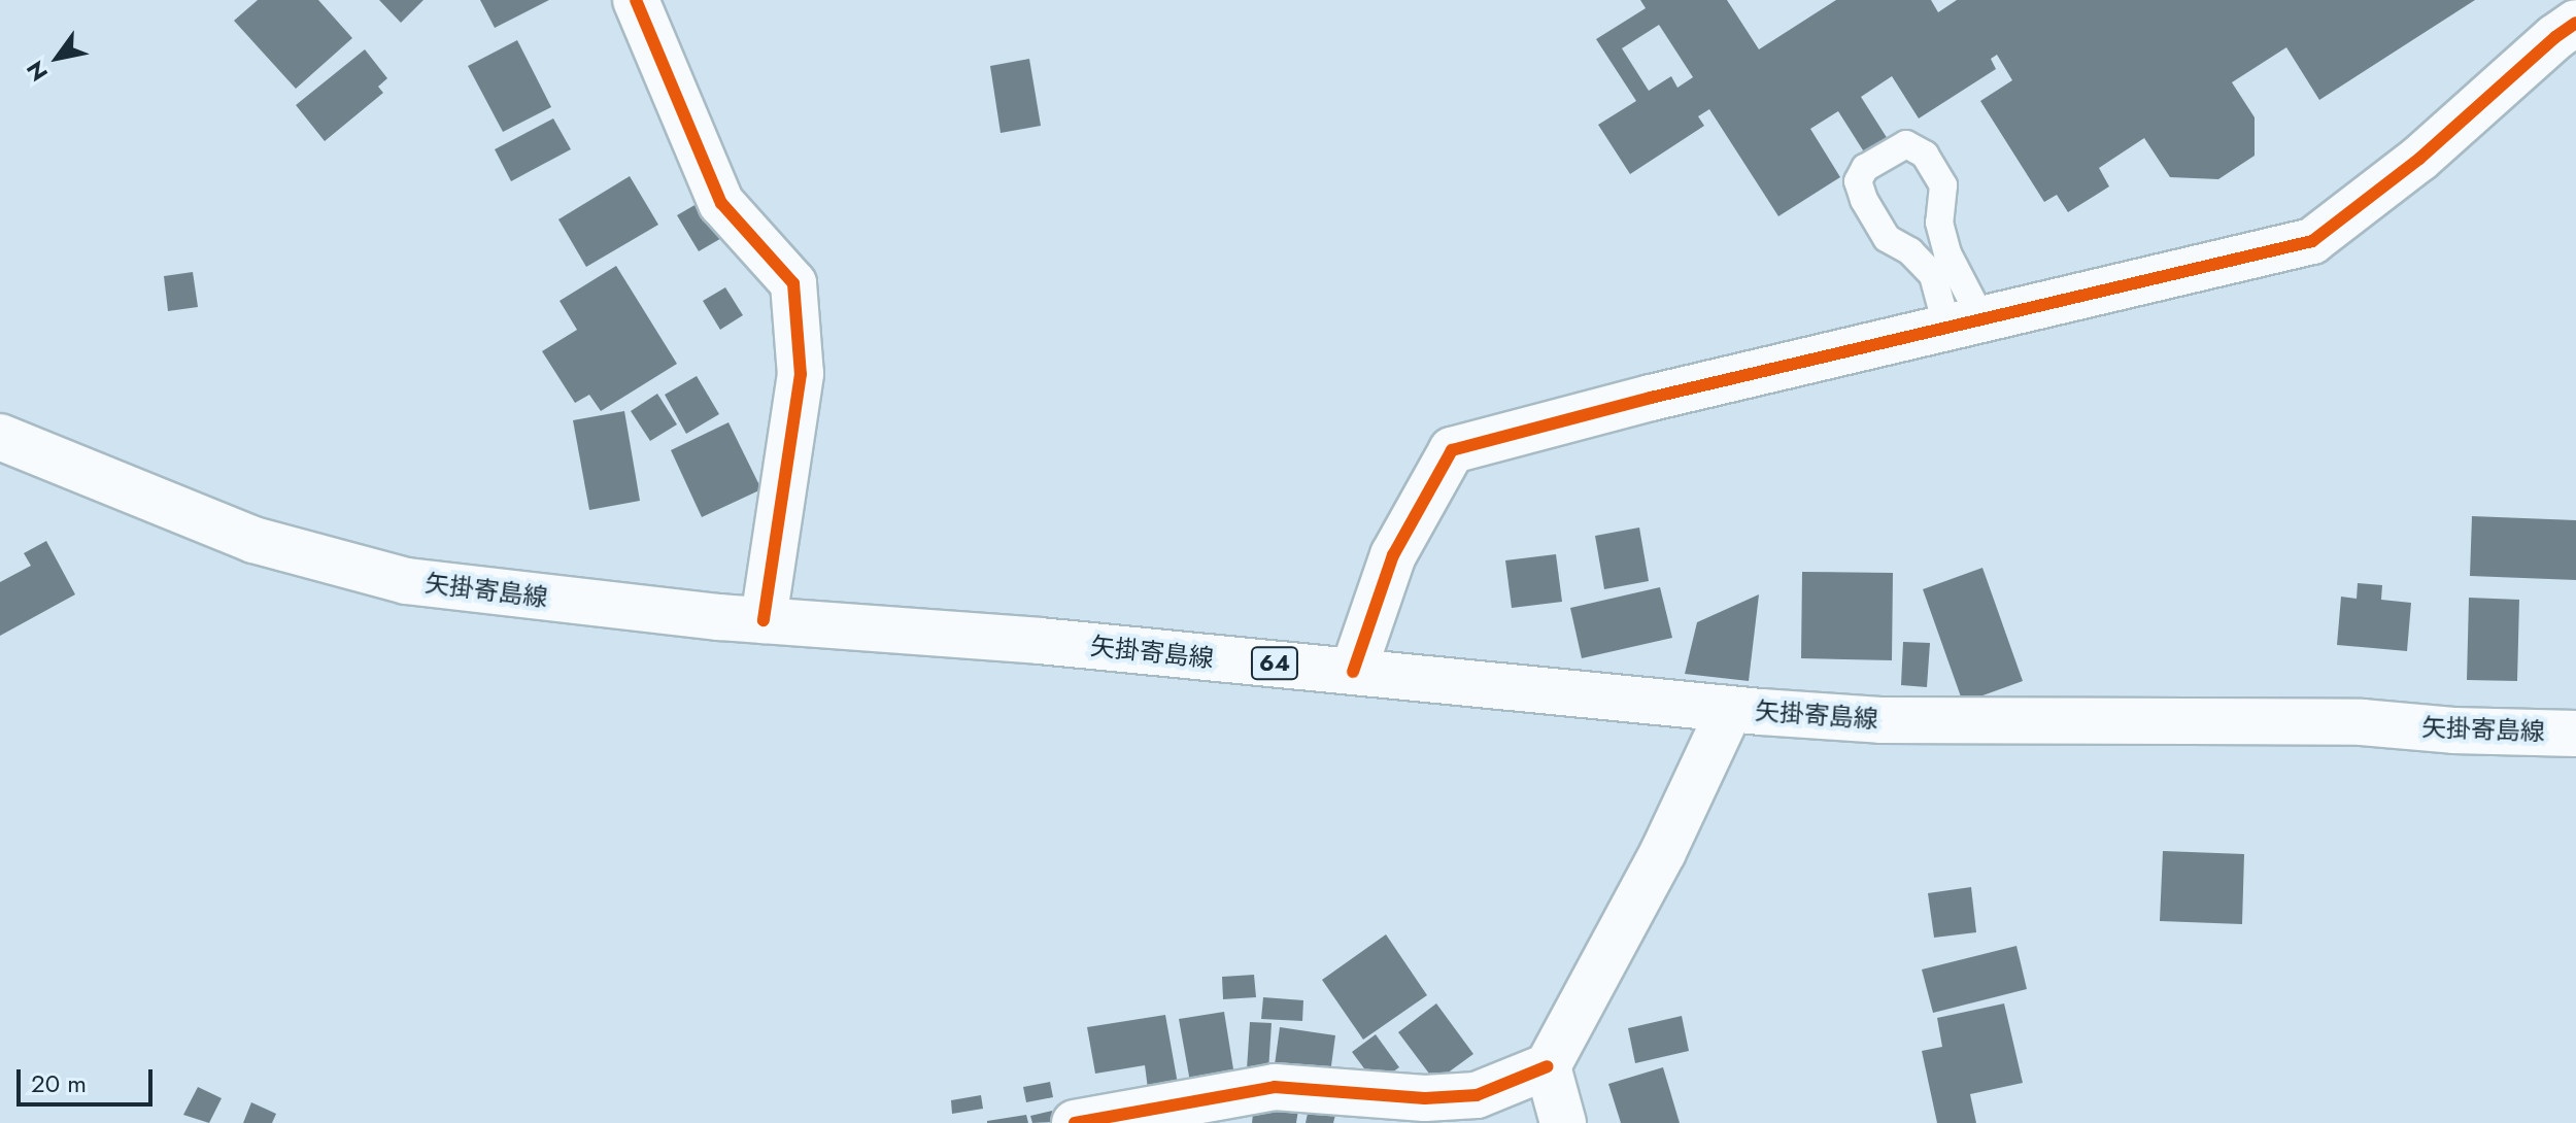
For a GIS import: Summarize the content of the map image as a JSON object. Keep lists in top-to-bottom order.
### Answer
{
  "streets": {
    "street": ["矢掛寄島線", "64"]
  },
  "scale_bar": "20 m",
  "north": "bottom left"
}
